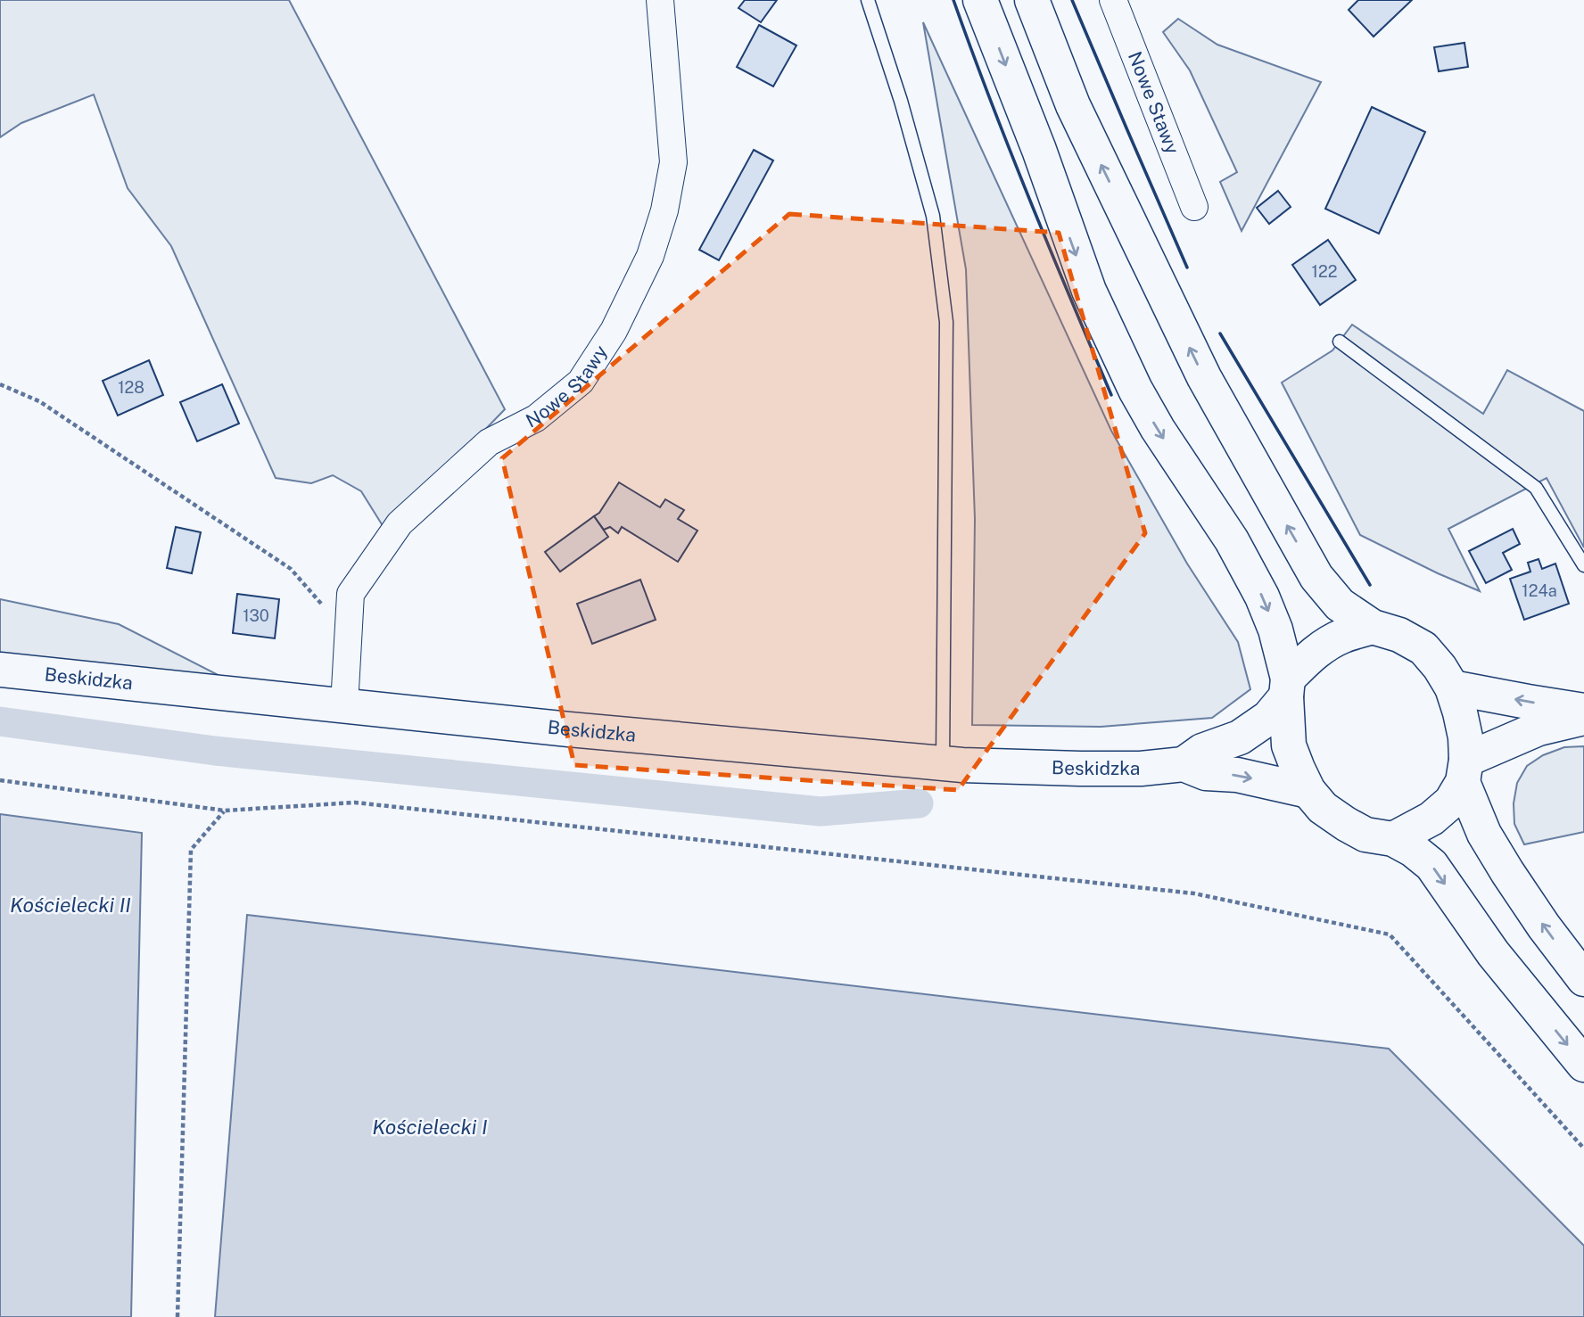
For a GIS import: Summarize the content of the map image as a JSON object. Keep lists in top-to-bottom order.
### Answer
{
  "streets": {
    "main road": ["Beskidzka"],
    "street": ["Nowe Stawy"]
  },
  "crossings": [
    ["Nowe Stawy", "Beskidzka"]
  ],
  "water": ["Kościelecki II", "Kościelecki I"],
  "house_numbers": [
    "122",
    "128",
    "124a",
    "130"
  ]
}
